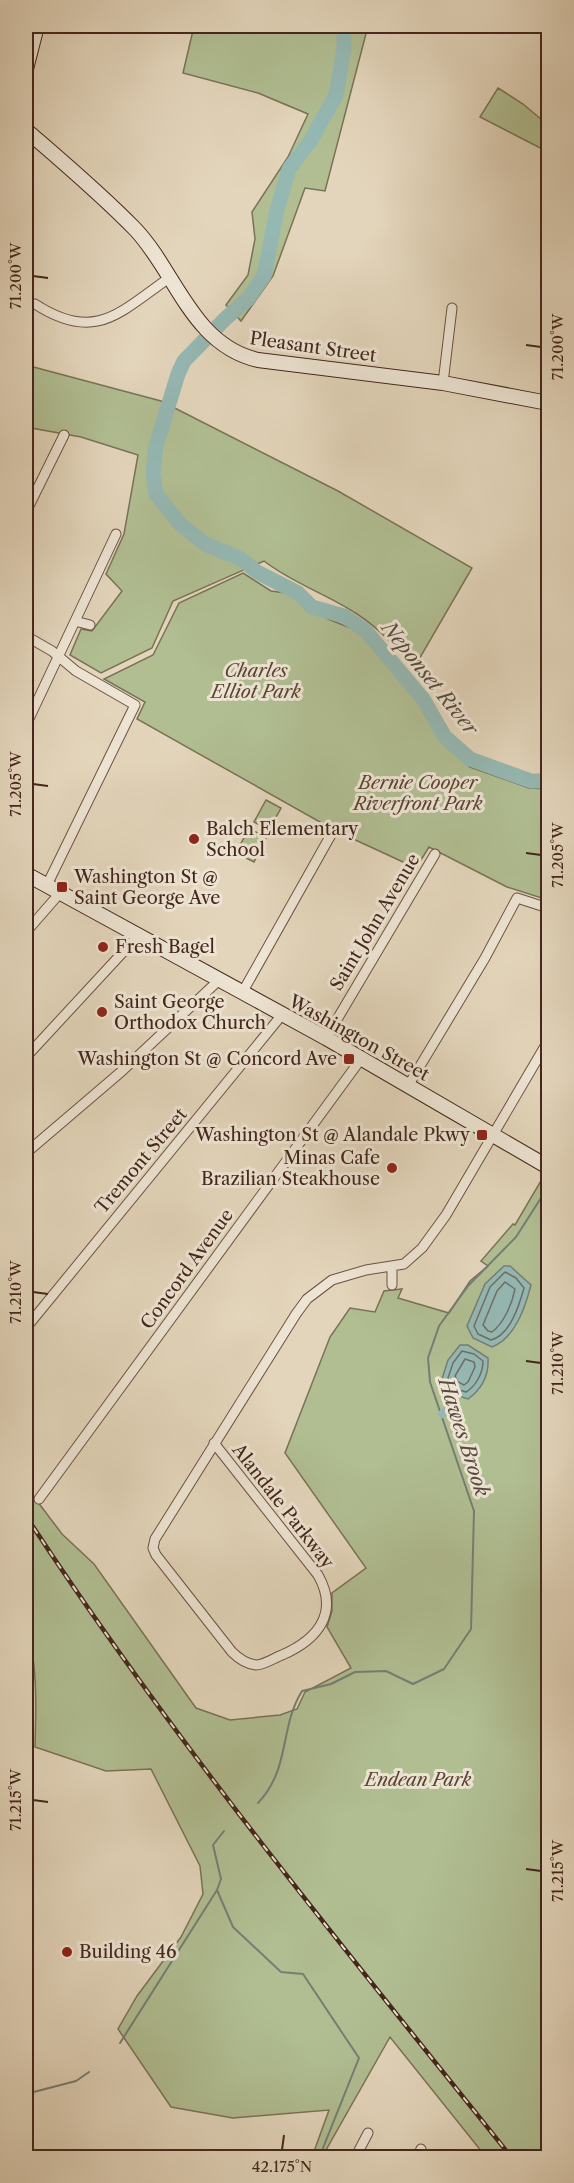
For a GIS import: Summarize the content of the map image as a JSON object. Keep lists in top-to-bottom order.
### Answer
{
  "streets": {
    "main road": ["Pleasant Street", "Washington Street"],
    "street": [
      "Saint John Avenue",
      "Tremont Street",
      "Concord Avenue",
      "Alandale Parkway"
    ]
  },
  "crossings": [
    ["Saint John Avenue", "Washington Street"],
    ["Washington Street", "Tremont Street"],
    ["Washington Street", "Concord Avenue"],
    ["Washington Street", "Alandale Parkway"]
  ],
  "water": ["Neponset River", "Hawes Brook"],
  "parks": ["Charles Elliot Park", "Bernie Cooper Riverfront Park", "Endean Park"],
  "places": {
    "other": [
      "Balch Elementary School",
      "Fresh Bagel",
      "Saint George Orthodox Church",
      "Minas Cafe Brazilian Steakhouse",
      "Building 46"
    ],
    "transit": ["Washington St @ Saint George Ave", "Washington St @ Concord Ave", "Washington St @ Alandale Pkwy"]
  },
  "coordinates": [
    "71.200°W",
    "71.205°W",
    "71.210°W",
    "71.215°W",
    "42.175°N"
  ]
}
